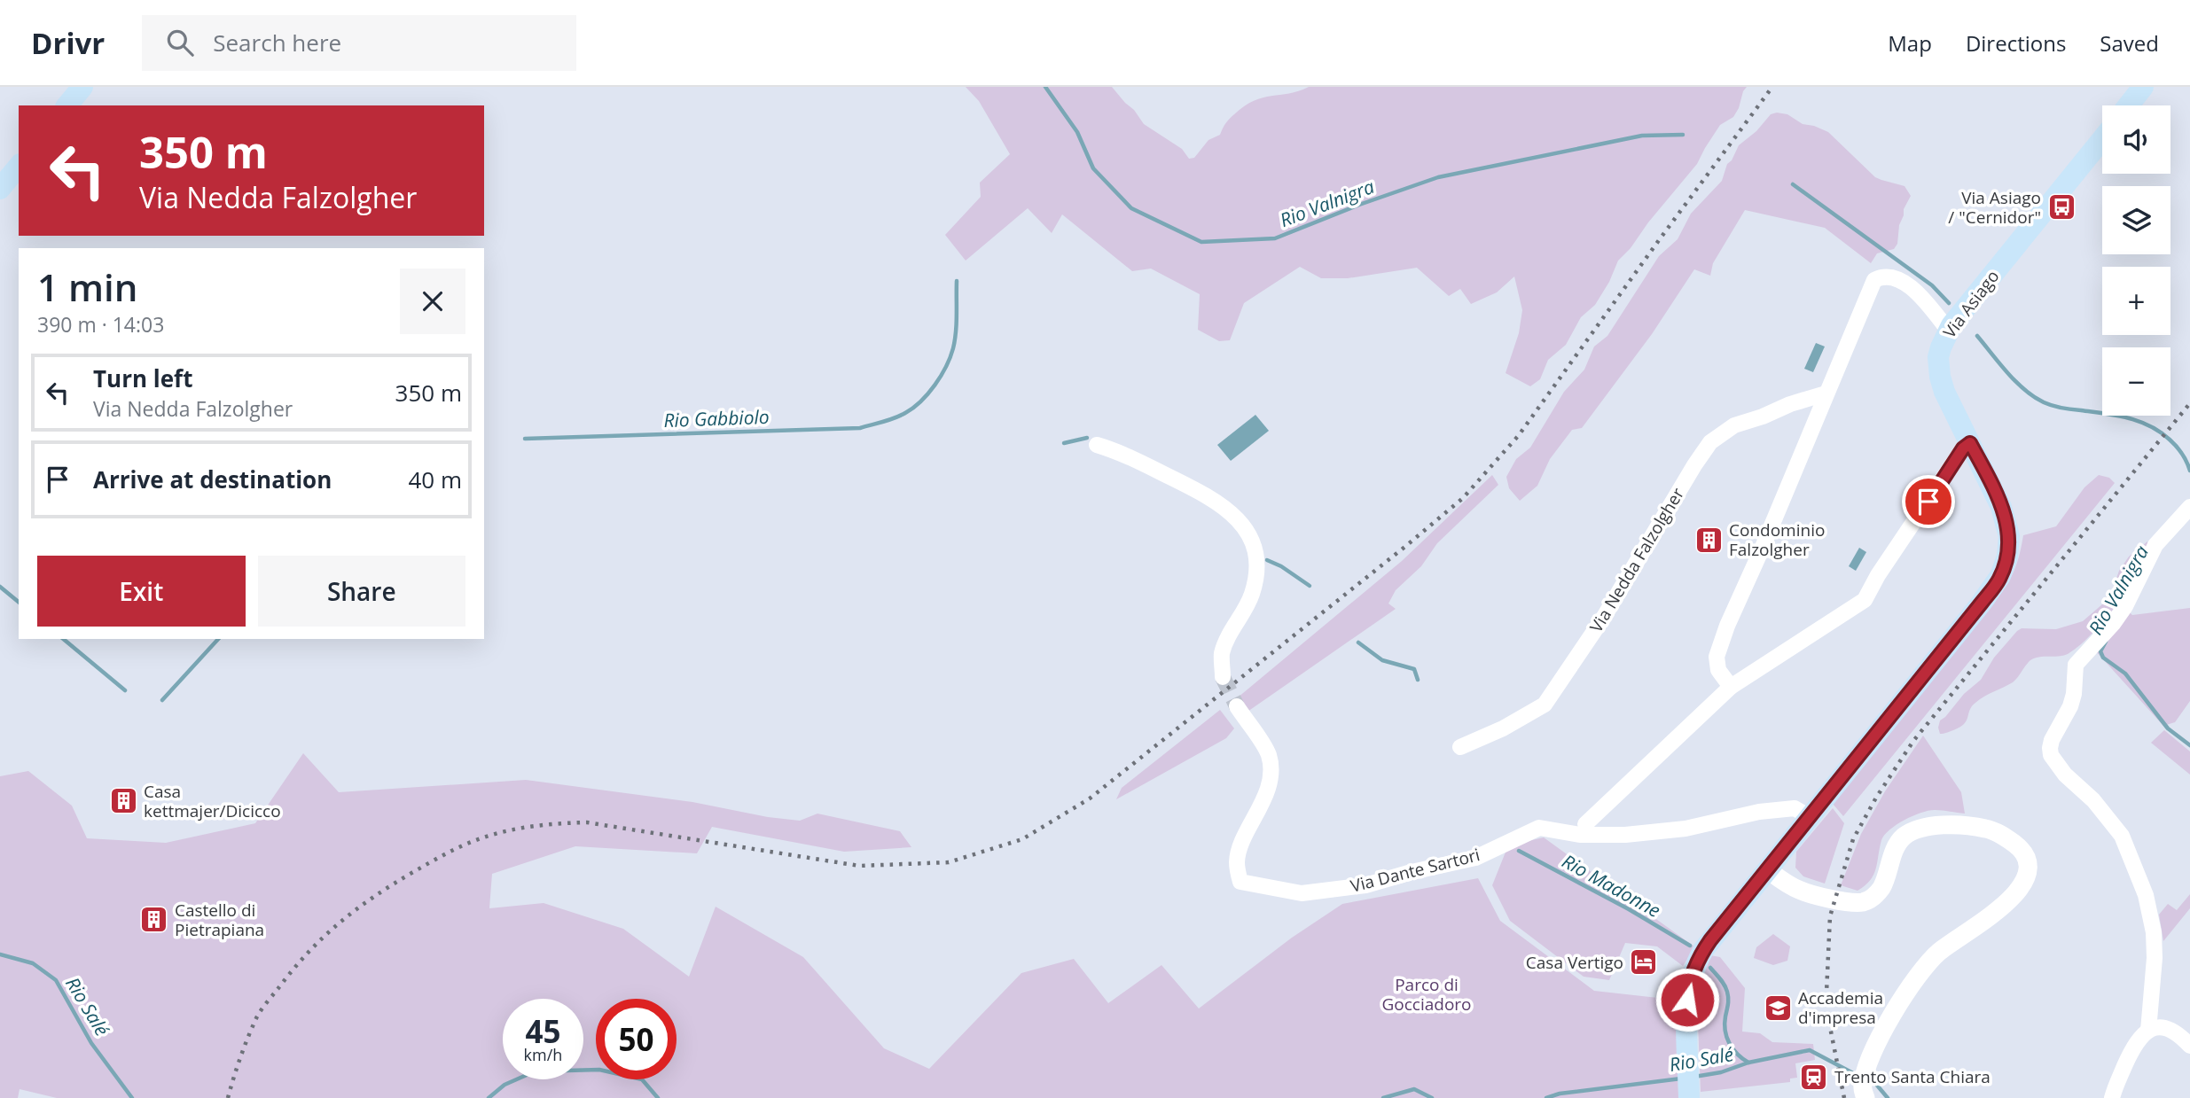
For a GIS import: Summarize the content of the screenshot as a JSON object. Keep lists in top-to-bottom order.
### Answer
{
  "streets": {
    "main road": ["Via Asiago"],
    "street": ["Via Nedda Falzolgher", "Via Dante Sartori"]
  },
  "crossings": [
    ["Via Asiago", "Via Dante Sartori"]
  ],
  "water": [
    "Rio Valnigra",
    "Rio Gabbiolo",
    "Rio Madonne",
    "Rio Salé"
  ],
  "parks": ["Parco di Gocciadoro"],
  "places": {
    "bus stop": ["Via Asiago / \"Cernidor\""],
    "building": ["Condominio Falzolgher", "Casa kettmajer/Dicicco", "Castello di Pietrapiana"],
    "hotel": ["Casa Vertigo"],
    "school or university": ["Accademia d'impresa"],
    "station": ["Trento Santa Chiara"]
  },
  "page": {
    "header": "Drivr",
    "search": "Search here",
    "nav": ["Map", "Directions", "Saved"],
    "map_buttons": ["+", "−"],
    "turn": ["350 m", "Via Nedda Falzolgher"],
    "heading": ["1 min", "390 m · 14:03"],
    "list": [
      {
        "name": "Turn left",
        "note": "Via Nedda Falzolgher",
        "value": "350 m"
      },
      {
        "name": "Arrive at destination",
        "value": "40 m"
      }
    ],
    "buttons": ["Exit", "Share"],
    "speed": "45 km/h",
    "limit": "50"
  }
}
